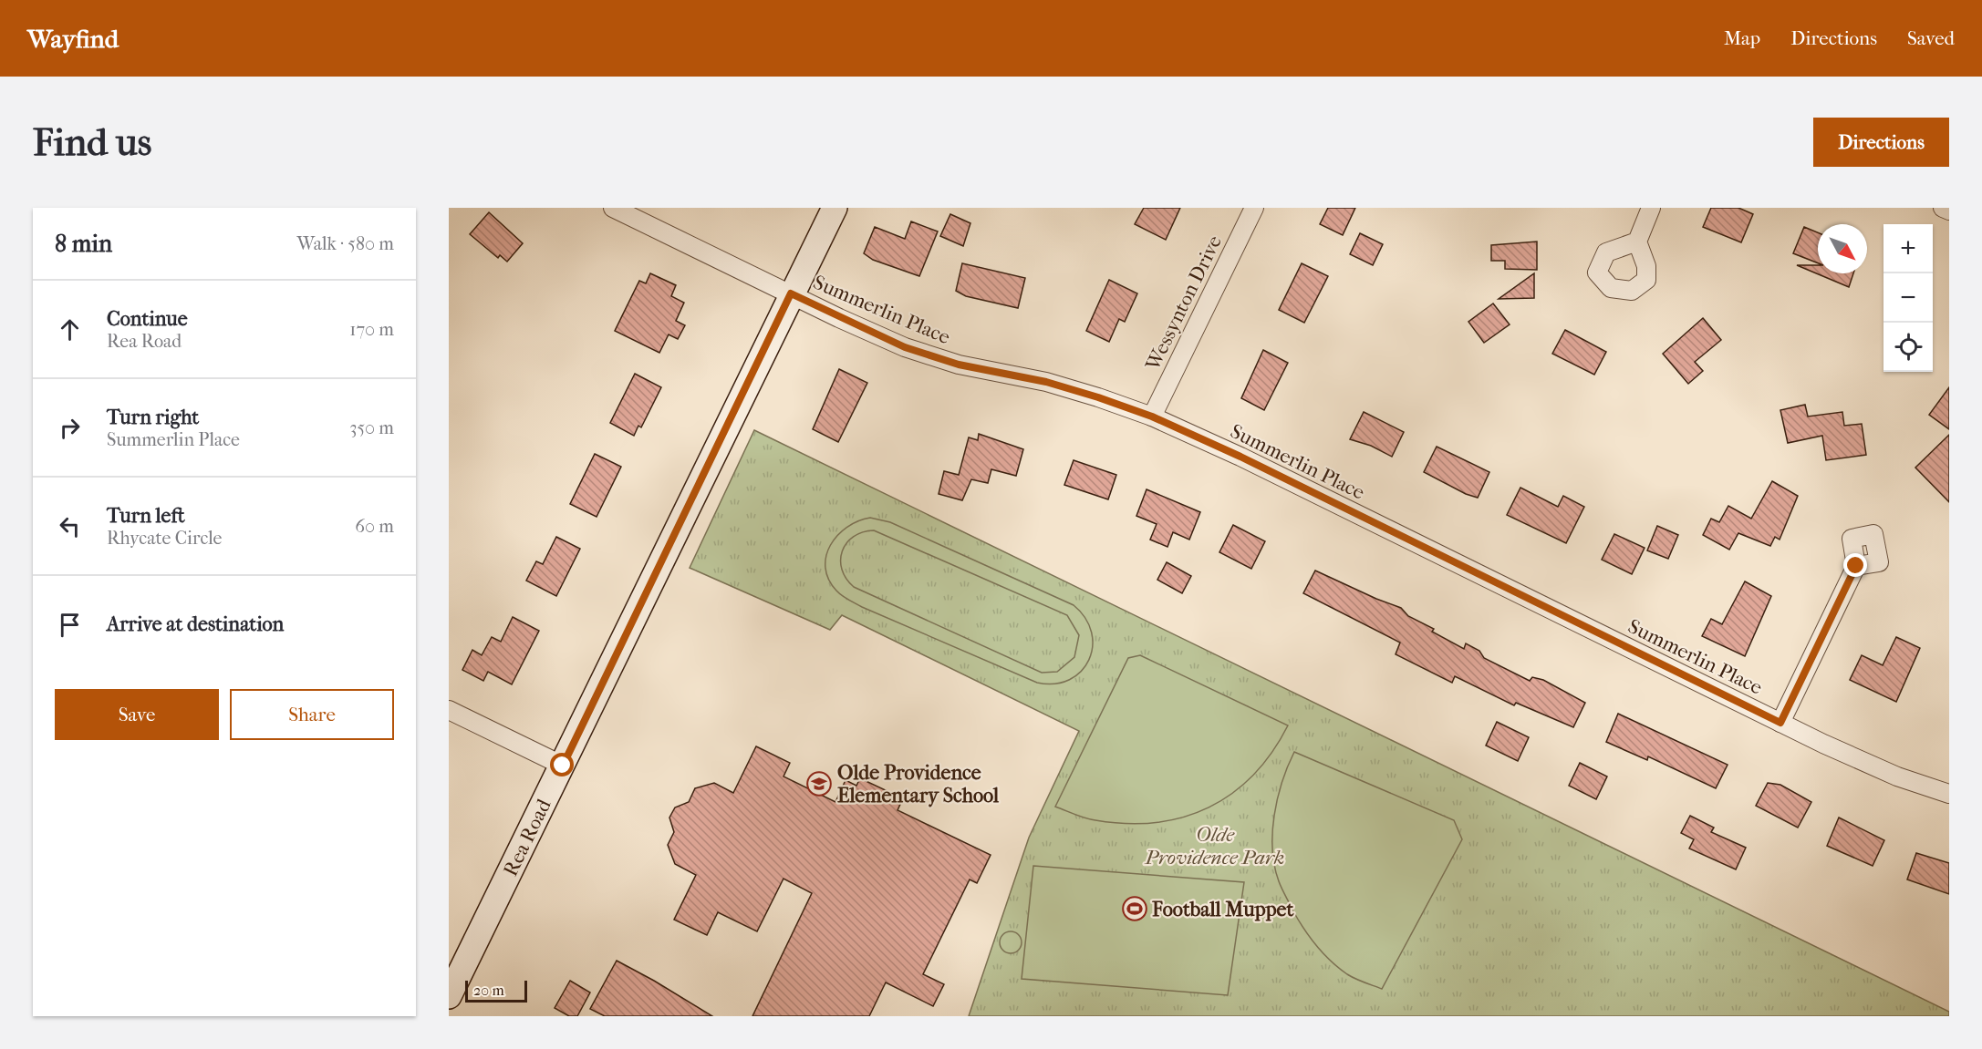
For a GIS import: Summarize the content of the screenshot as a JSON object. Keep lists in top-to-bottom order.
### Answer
{
  "streets": {
    "main road": ["Rea Road"],
    "street": ["Wessynton Drive", "Summerlin Place"]
  },
  "crossings": [
    ["Wessynton Drive", "Summerlin Place"],
    ["Summerlin Place", "Rea Road"]
  ],
  "parks": ["Olde Providence Park"],
  "places": {
    "school or university": ["Olde Providence Elementary School"],
    "sports": ["Football Muppet"]
  },
  "scale_bar": "20 m",
  "north": "bottom right",
  "page": {
    "header": "Wayfind",
    "nav": ["Map", "Directions", "Saved"],
    "buttons": [
      "Directions",
      ["Save", "Share"]
    ],
    "title": "Find us",
    "heading": ["8 min", "Walk · 580 m"],
    "map_buttons": ["+", "−"],
    "list": [
      ["Continue", "Rea Road", "170 m"],
      ["Turn right", "Summerlin Place", "350 m"],
      ["Turn left", "Rhycate Circle", "60 m"],
      "Arrive at destination"
    ],
    "scale": "20 m"
  }
}
